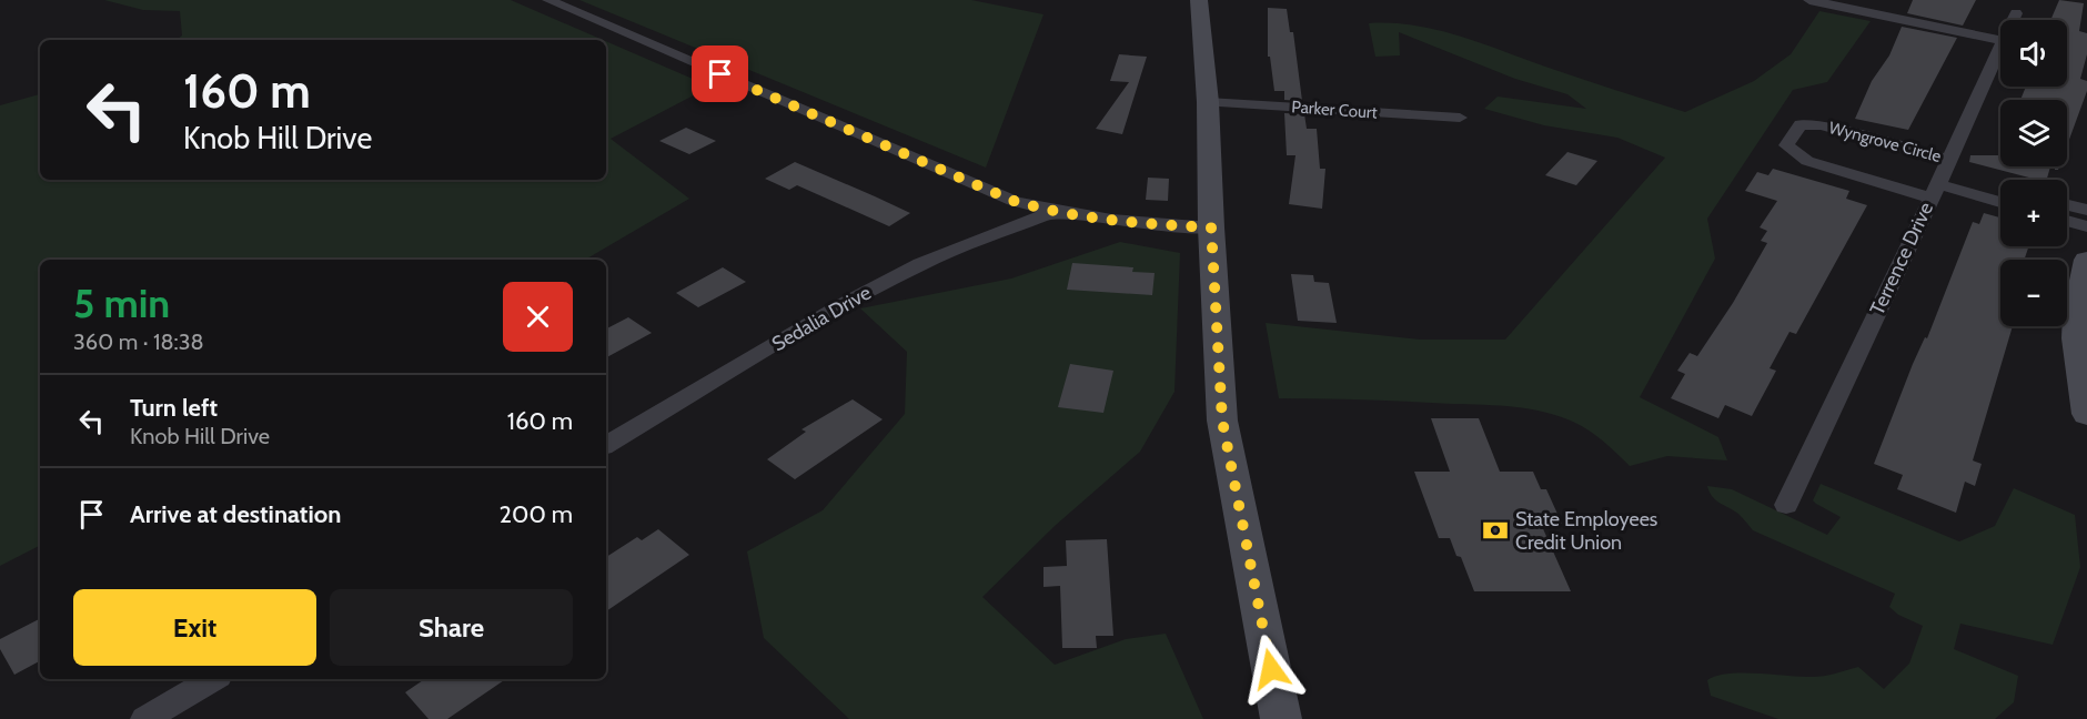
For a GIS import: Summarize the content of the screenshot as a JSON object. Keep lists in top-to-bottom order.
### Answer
{
  "streets": {
    "street": [
      "Parker Court",
      "Wyngrove Circle",
      "Terrence Drive",
      "Sedalia Drive"
    ]
  },
  "crossings": [
    ["Wyngrove Circle", "Terrence Drive"]
  ],
  "places": {
    "bank": ["State Employees Credit Union"]
  },
  "page": {
    "map_buttons": ["+", "−"],
    "turn": ["160 m", "Knob Hill Drive"],
    "heading": ["5 min", "360 m · 18:38"],
    "list": [
      {
        "name": "Turn left",
        "note": "Knob Hill Drive",
        "value": "160 m"
      },
      {
        "name": "Arrive at destination",
        "value": "200 m"
      }
    ],
    "buttons": ["Exit", "Share"]
  }
}
